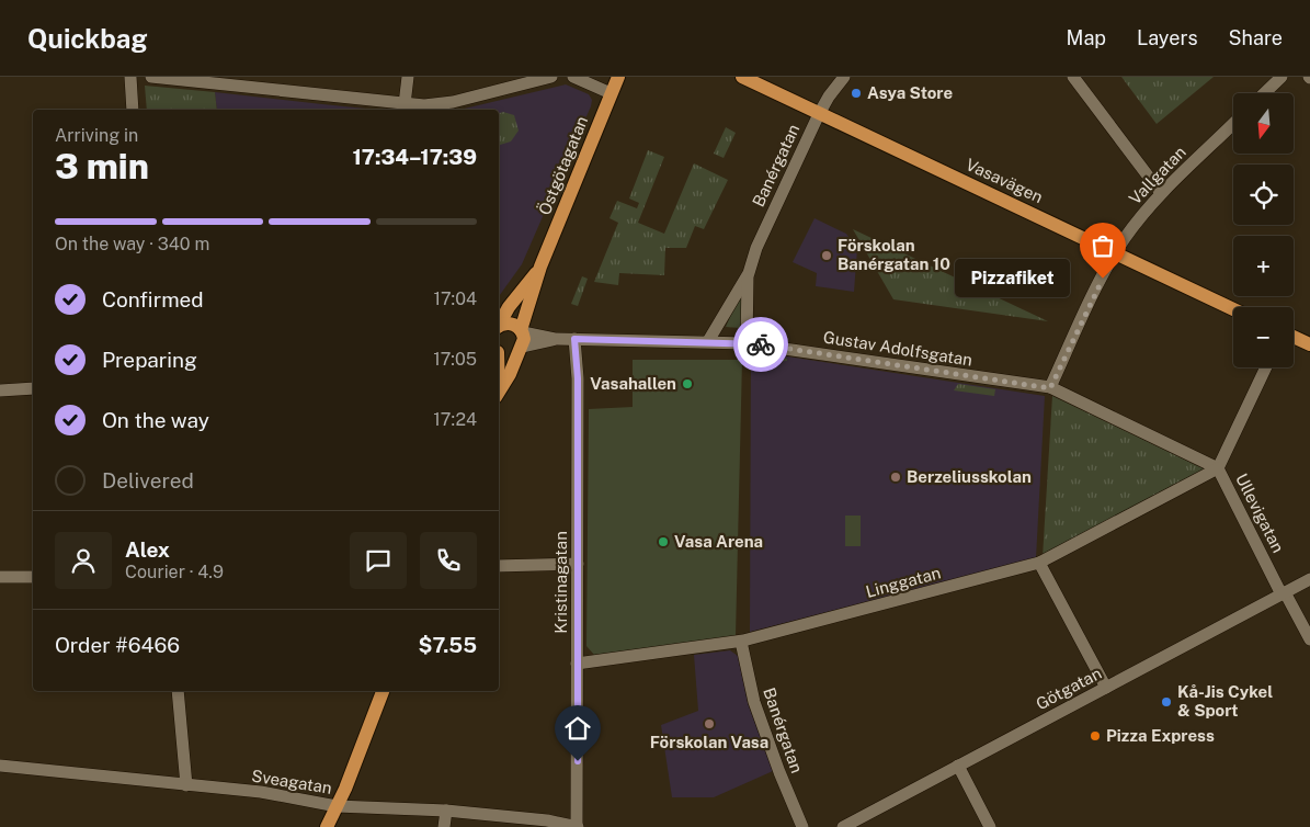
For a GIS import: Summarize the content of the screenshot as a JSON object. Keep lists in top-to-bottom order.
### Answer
{
  "streets": {
    "main road": ["Östgötagatan", "Vasavägen"],
    "street": [
      "Banérgatan",
      "Vallgatan",
      "Gustav Adolfsgatan",
      "Ullevigatan",
      "Kristinagatan",
      "Linggatan",
      "Götgatan",
      "Sveagatan"
    ]
  },
  "crossings": [
    ["Östgötagatan", "Gustav Adolfsgatan"],
    ["Banérgatan", "Vasavägen"],
    ["Banérgatan", "Gustav Adolfsgatan"],
    ["Banérgatan", "Linggatan"],
    ["Vallgatan", "Vasavägen"],
    ["Vallgatan", "Gustav Adolfsgatan"],
    ["Gustav Adolfsgatan", "Ullevigatan"],
    ["Gustav Adolfsgatan", "Kristinagatan"],
    ["Gustav Adolfsgatan", "Linggatan"],
    ["Ullevigatan", "Linggatan"],
    ["Ullevigatan", "Götgatan"],
    ["Kristinagatan", "Linggatan"],
    ["Kristinagatan", "Sveagatan"]
  ],
  "places": [
    "Asya Store",
    "Förskolan Banérgatan 10",
    "Pizzafiket",
    "Vasahallen",
    "Berzeliusskolan",
    "Vasa Arena",
    "Kå-Jis Cykel & Sport",
    "Förskolan Vasa",
    "Pizza Express"
  ],
  "north": "bottom",
  "page": {
    "header": "Quickbag",
    "nav": ["Map", "Layers", "Share"],
    "map_buttons": ["+", "−"],
    "heading": ["3 min", "Arriving in", "17:34–17:39"],
    "panel": [
      "Alex",
      "Courier · 4.9",
      "Order #6466",
      "$7.55"
    ],
    "bar": "On the way · 340 m",
    "bubble": "Pizzafiket",
    "list": [
      ["Confirmed", "17:04"],
      ["Preparing", "17:05"],
      ["On the way", "17:24"],
      "Delivered"
    ]
  }
}
